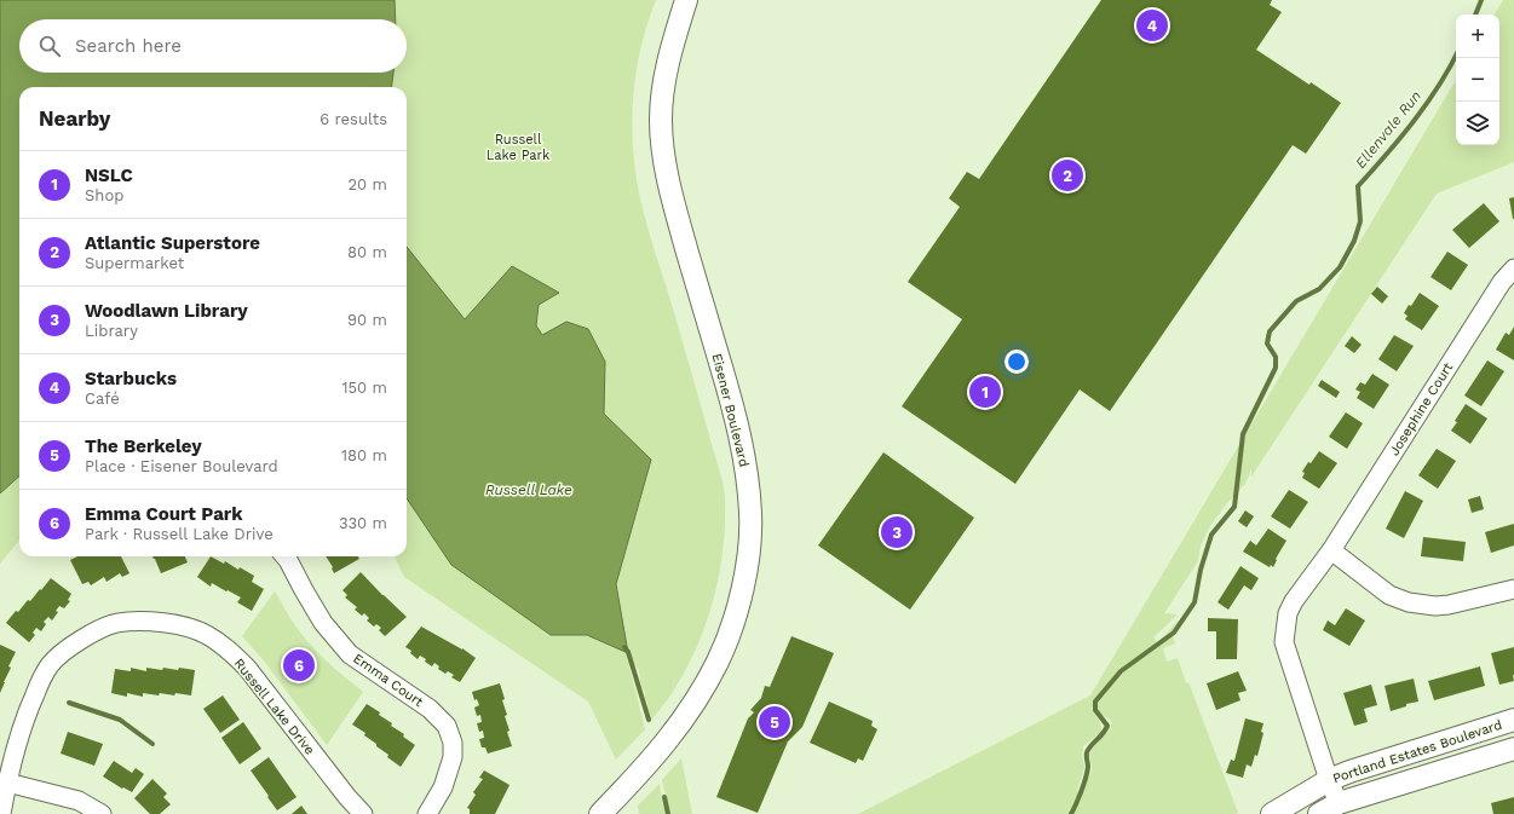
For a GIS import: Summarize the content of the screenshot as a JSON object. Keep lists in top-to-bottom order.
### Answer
{
  "streets": {
    "street": [
      "Josephine Court",
      "Eisener Boulevard",
      "Emma Court",
      "Russell Lake Drive",
      "Portland Estates Boulevard"
    ]
  },
  "crossings": [
    ["Josephine Court", "Portland Estates Boulevard"]
  ],
  "water": ["Ellenvale Run", "Russell Lake"],
  "parks": ["Russell Lake Park"],
  "page": {
    "pins": [
      "4",
      "2",
      "1",
      "3",
      "6",
      "5"
    ],
    "map_buttons": ["+", "−"],
    "search": "Search here",
    "heading": ["Nearby", "6 results"],
    "list": [
      {
        "mark": "1",
        "name": "NSLC",
        "note": "Shop",
        "value": "20 m"
      },
      {
        "mark": "2",
        "name": "Atlantic Superstore",
        "note": "Supermarket",
        "value": "80 m"
      },
      {
        "mark": "3",
        "name": "Woodlawn Library",
        "note": "Library",
        "value": "90 m"
      },
      {
        "mark": "4",
        "name": "Starbucks",
        "note": "Café",
        "value": "150 m"
      },
      {
        "mark": "5",
        "name": "The Berkeley",
        "note": "Place · Eisener Boulevard",
        "value": "180 m"
      },
      {
        "mark": "6",
        "name": "Emma Court Park",
        "note": "Park · Russell Lake Drive",
        "value": "330 m"
      }
    ]
  }
}
